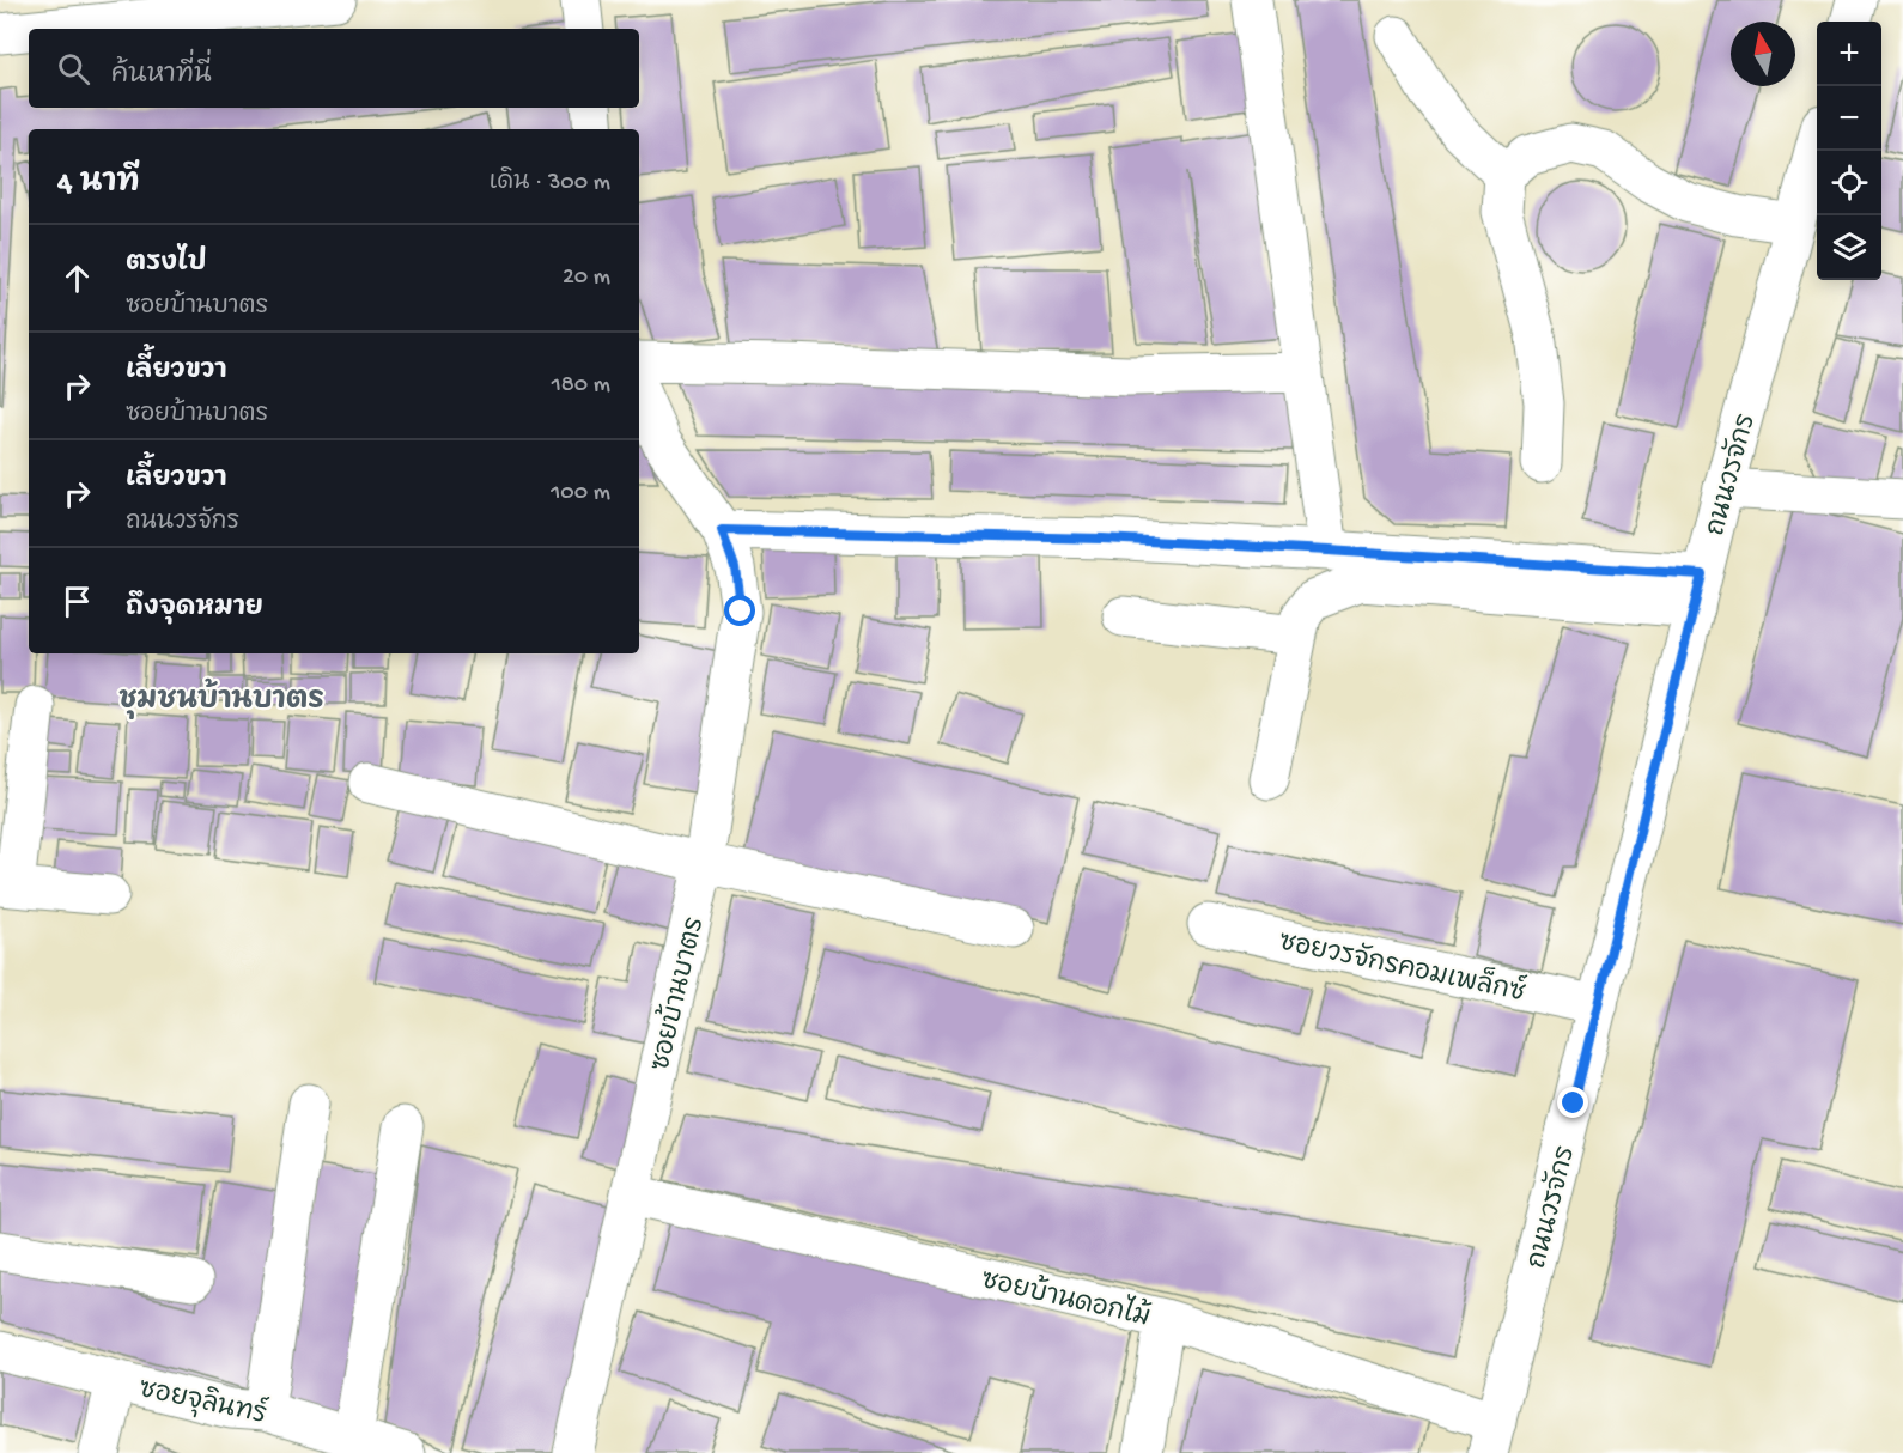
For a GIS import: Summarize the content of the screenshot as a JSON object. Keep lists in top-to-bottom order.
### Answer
{
  "streets": {
    "street": [
      "ถนนวรจักร",
      "ซอยวรจักรคอมเพล็กซ์",
      "ซอยบ้านบาตร",
      "ซอยบ้านดอกไม้",
      "ซอยจุลินทร์"
    ]
  },
  "crossings": [
    ["ถนนวรจักร", "ซอยวรจักรคอมเพล็กซ์"],
    ["ถนนวรจักร", "ซอยบ้านดอกไม้"],
    ["ซอยบ้านบาตร", "ซอยบ้านดอกไม้"]
  ],
  "districts": ["ชุมชนบ้านบาตร"],
  "north": "top",
  "page": {
    "map_buttons": ["+", "−"],
    "search": "ค้นหาที่นี่",
    "heading": ["4 นาที", "เดิน · 300 m"],
    "list": [
      ["ตรงไป", "ซอยบ้านบาตร", "20 m"],
      ["เลี้ยวขวา", "ซอยบ้านบาตร", "180 m"],
      ["เลี้ยวขวา", "ถนนวรจักร", "100 m"],
      "ถึงจุดหมาย"
    ]
  }
}
